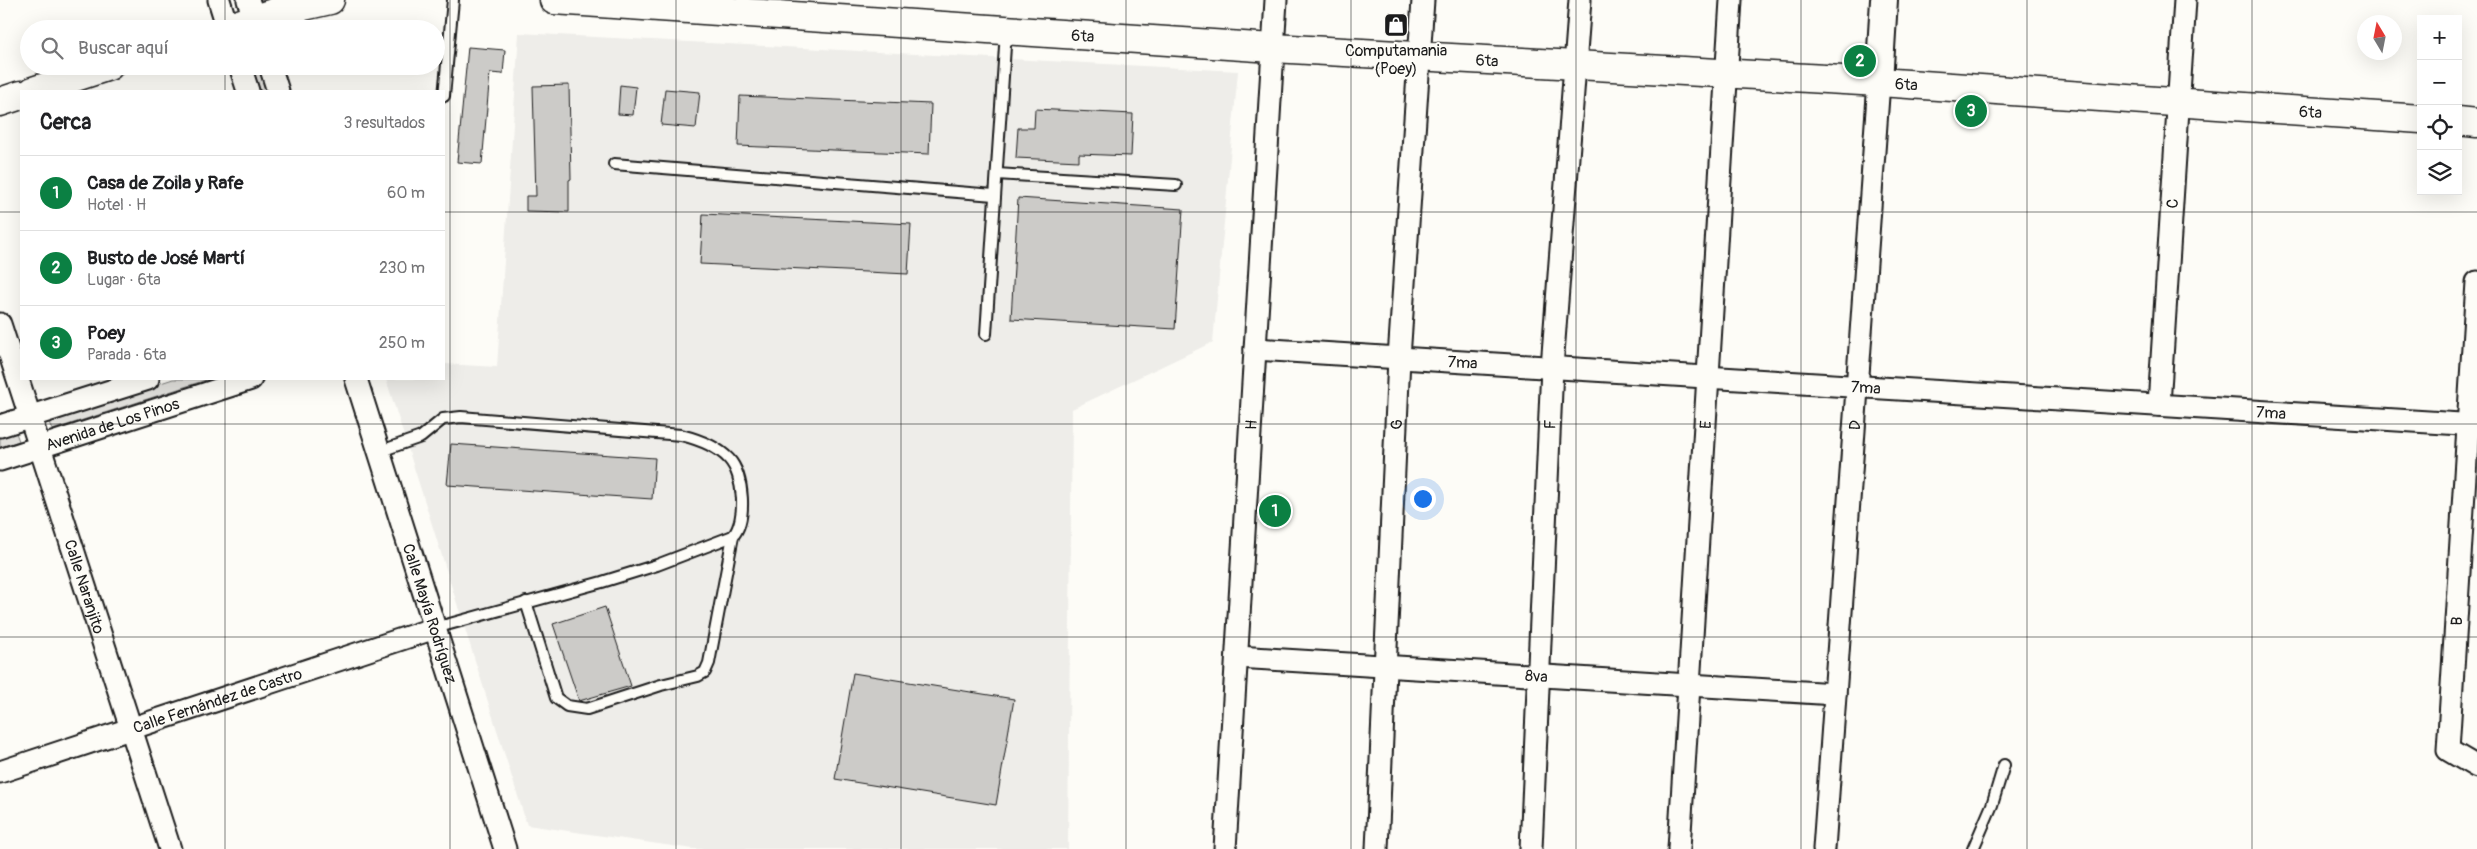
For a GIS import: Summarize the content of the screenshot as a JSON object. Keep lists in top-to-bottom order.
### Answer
{
  "streets": {
    "main road": ["6ta"],
    "street": [
      "C",
      "7ma",
      "Avenida de Los Pinos",
      "G",
      "F",
      "H",
      "E",
      "D",
      "Calle Naranjito",
      "Calle Mayía Rodríguez",
      "B",
      "8va",
      "Calle Fernández de Castro"
    ]
  },
  "crossings": [
    ["6ta", "C"],
    ["6ta", "G"],
    ["6ta", "F"],
    ["6ta", "H"],
    ["6ta", "E"],
    ["6ta", "D"],
    ["C", "7ma"],
    ["7ma", "G"],
    ["7ma", "F"],
    ["7ma", "H"],
    ["7ma", "E"],
    ["7ma", "D"],
    ["7ma", "B"],
    ["Avenida de Los Pinos", "Calle Naranjito"],
    ["G", "8va"],
    ["F", "8va"],
    ["H", "8va"],
    ["E", "8va"],
    ["D", "8va"],
    ["Calle Naranjito", "Calle Fernández de Castro"],
    ["Calle Mayía Rodríguez", "Calle Fernández de Castro"]
  ],
  "places": {
    "shop": ["Computamania (Poey)"]
  },
  "north": "top",
  "page": {
    "map_buttons": ["+", "−"],
    "search": "Buscar aquí",
    "pins": ["2", "3", "1"],
    "heading": ["Cerca", "3 resultados"],
    "list": [
      {
        "mark": "1",
        "name": "Casa de Zoila y Rafe",
        "note": "Hotel · H",
        "value": "60 m"
      },
      {
        "mark": "2",
        "name": "Busto de José Martí",
        "note": "Lugar · 6ta",
        "value": "230 m"
      },
      {
        "mark": "3",
        "name": "Poey",
        "note": "Parada · 6ta",
        "value": "250 m"
      }
    ]
  }
}
